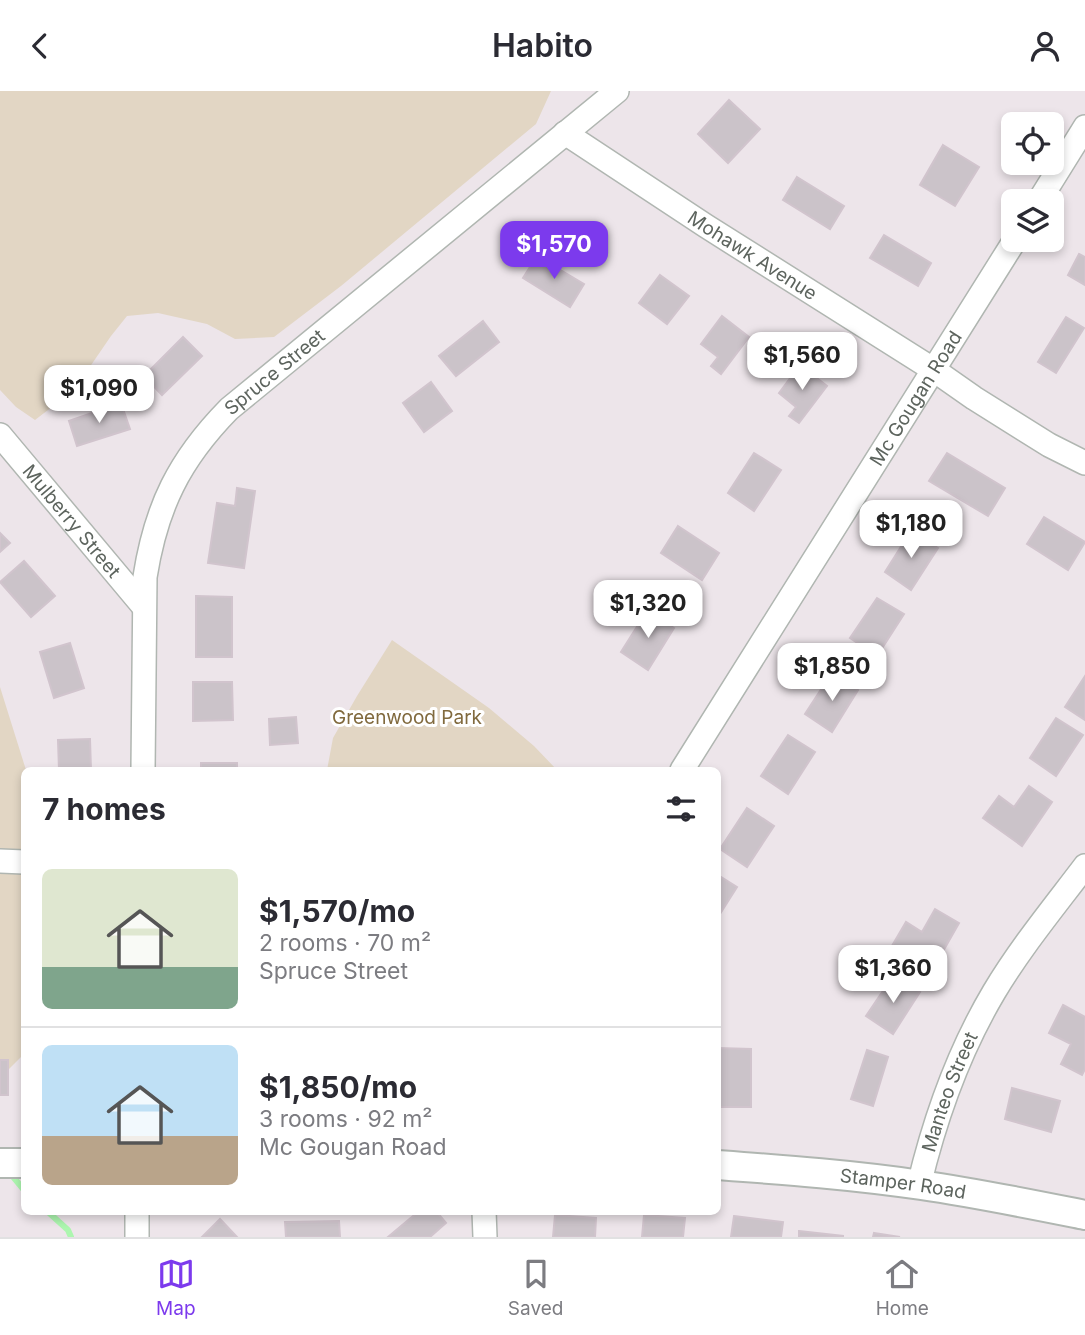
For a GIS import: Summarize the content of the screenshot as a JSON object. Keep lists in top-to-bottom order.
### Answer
{
  "streets": {
    "street": [
      "Mohawk Avenue",
      "Spruce Street",
      "Mc Gougan Road",
      "Mulberry Street",
      "Manteo Street",
      "Stamper Road"
    ]
  },
  "crossings": [
    ["Mohawk Avenue", "Spruce Street"],
    ["Mohawk Avenue", "Mc Gougan Road"],
    ["Spruce Street", "Mulberry Street"],
    ["Manteo Street", "Stamper Road"]
  ],
  "parks": ["Greenwood Park"],
  "page": {
    "header": "Habito",
    "price": [
      "$1,570",
      "$1,560",
      "$1,090",
      "$1,180",
      "$1,320",
      "$1,850",
      "$1,360"
    ],
    "heading": "7 homes",
    "list": [
      {
        "name": "$1,570/mo",
        "note": "2 rooms · 70 m² · Spruce Street"
      },
      {
        "name": "$1,850/mo",
        "note": "3 rooms · 92 m² · Mc Gougan Road"
      }
    ],
    "tabs": ["Map", "Saved", "Home"]
  }
}
